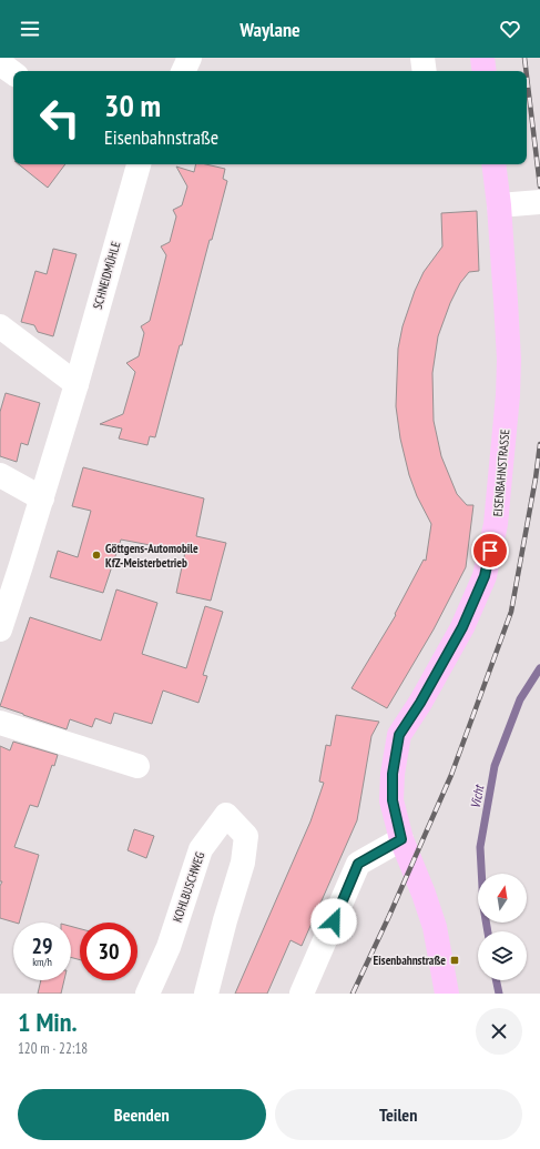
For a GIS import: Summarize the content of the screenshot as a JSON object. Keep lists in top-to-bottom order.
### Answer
{
  "streets": {
    "main road": ["EISENBAHNSTRASSE"],
    "street": ["SCHNEIDMÜHLE", "KOHLBUSCHWEG"]
  },
  "water": ["Vicht"],
  "places": {
    "other": ["Göttgens-Automobile KfZ-Meisterbetrieb"],
    "transit": ["Eisenbahnstraße"]
  },
  "north": "top",
  "page": {
    "header": "Waylane",
    "turn": ["30 m", "Eisenbahnstraße"],
    "speed": "29 km/h",
    "limit": "30",
    "heading": ["1 Min.", "120 m · 22:18"],
    "buttons": ["Beenden", "Teilen"]
  }
}
